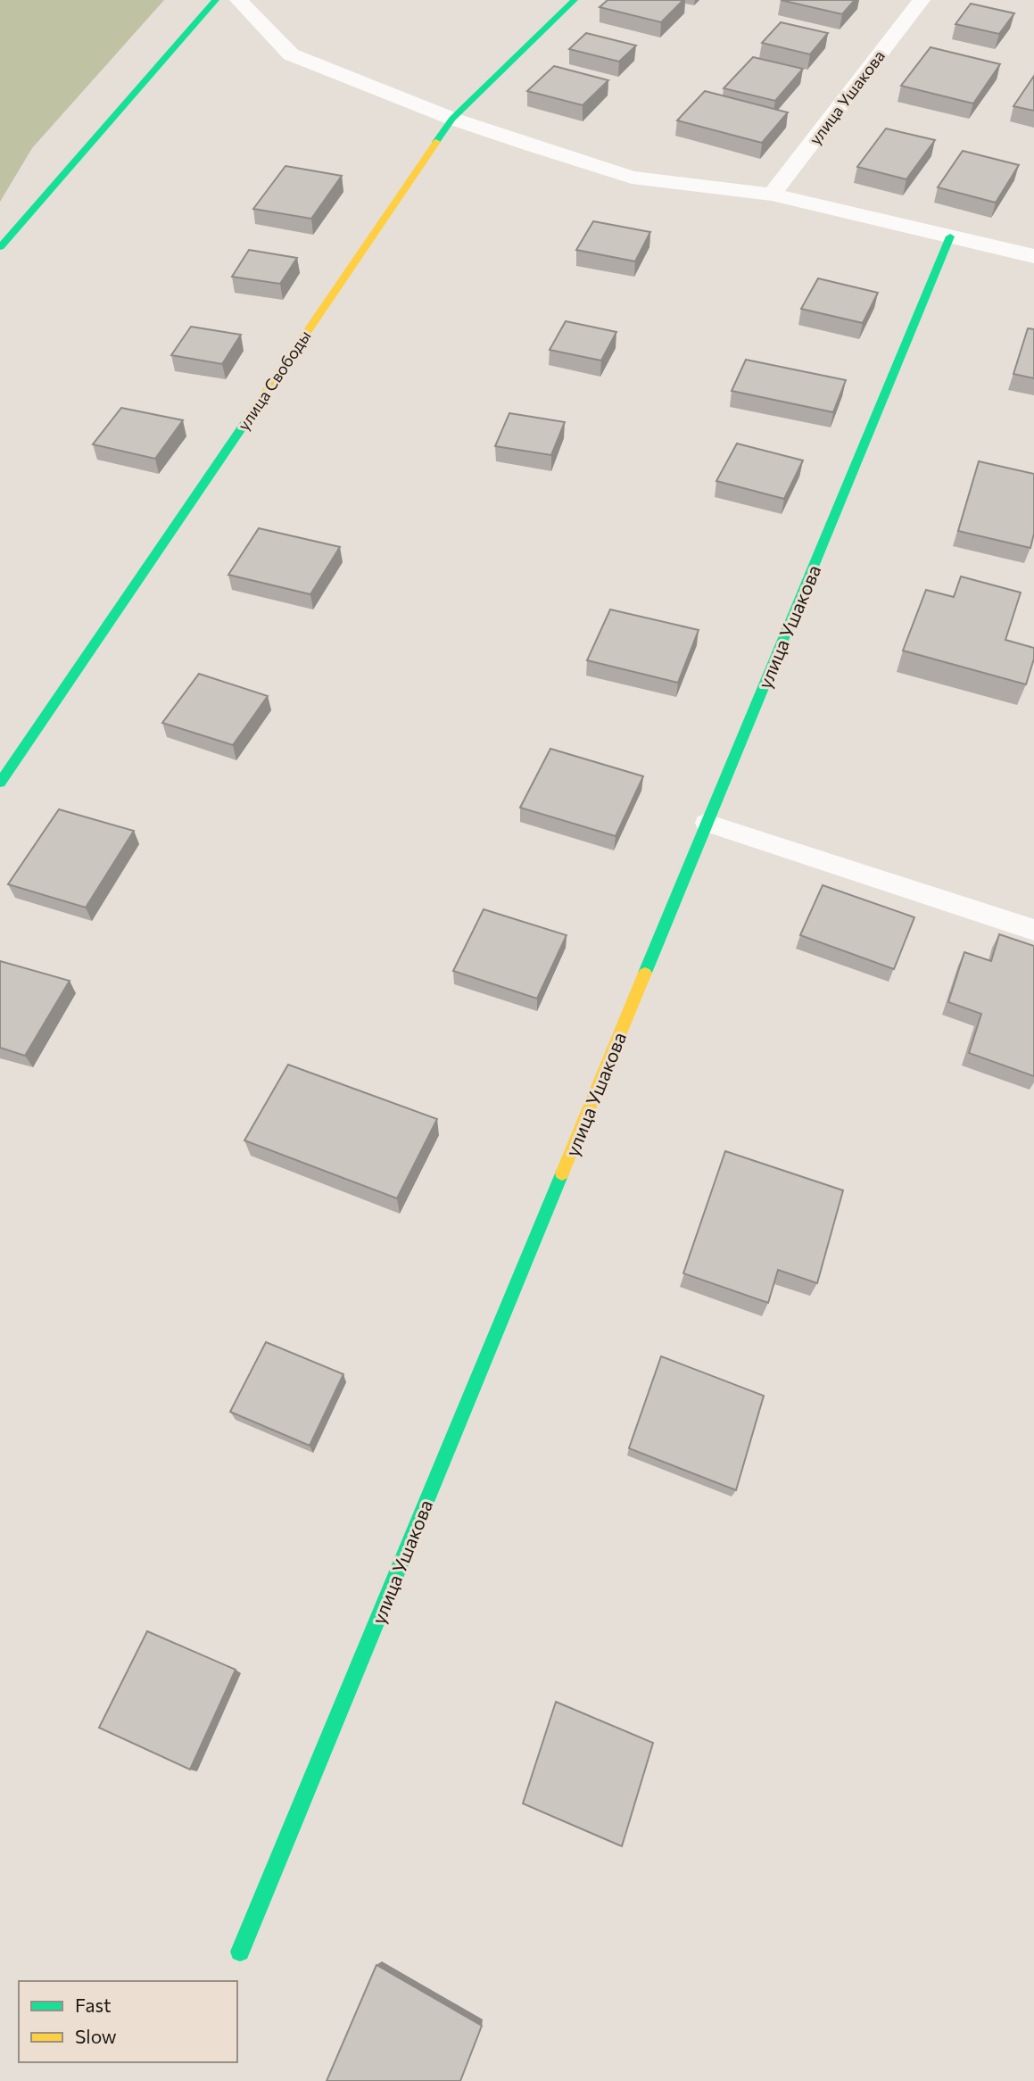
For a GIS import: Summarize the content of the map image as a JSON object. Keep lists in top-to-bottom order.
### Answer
{
  "streets": {
    "street": ["улица Ушакова", "улица Свободы"]
  },
  "legend": ["Fast", "Slow"]
}
